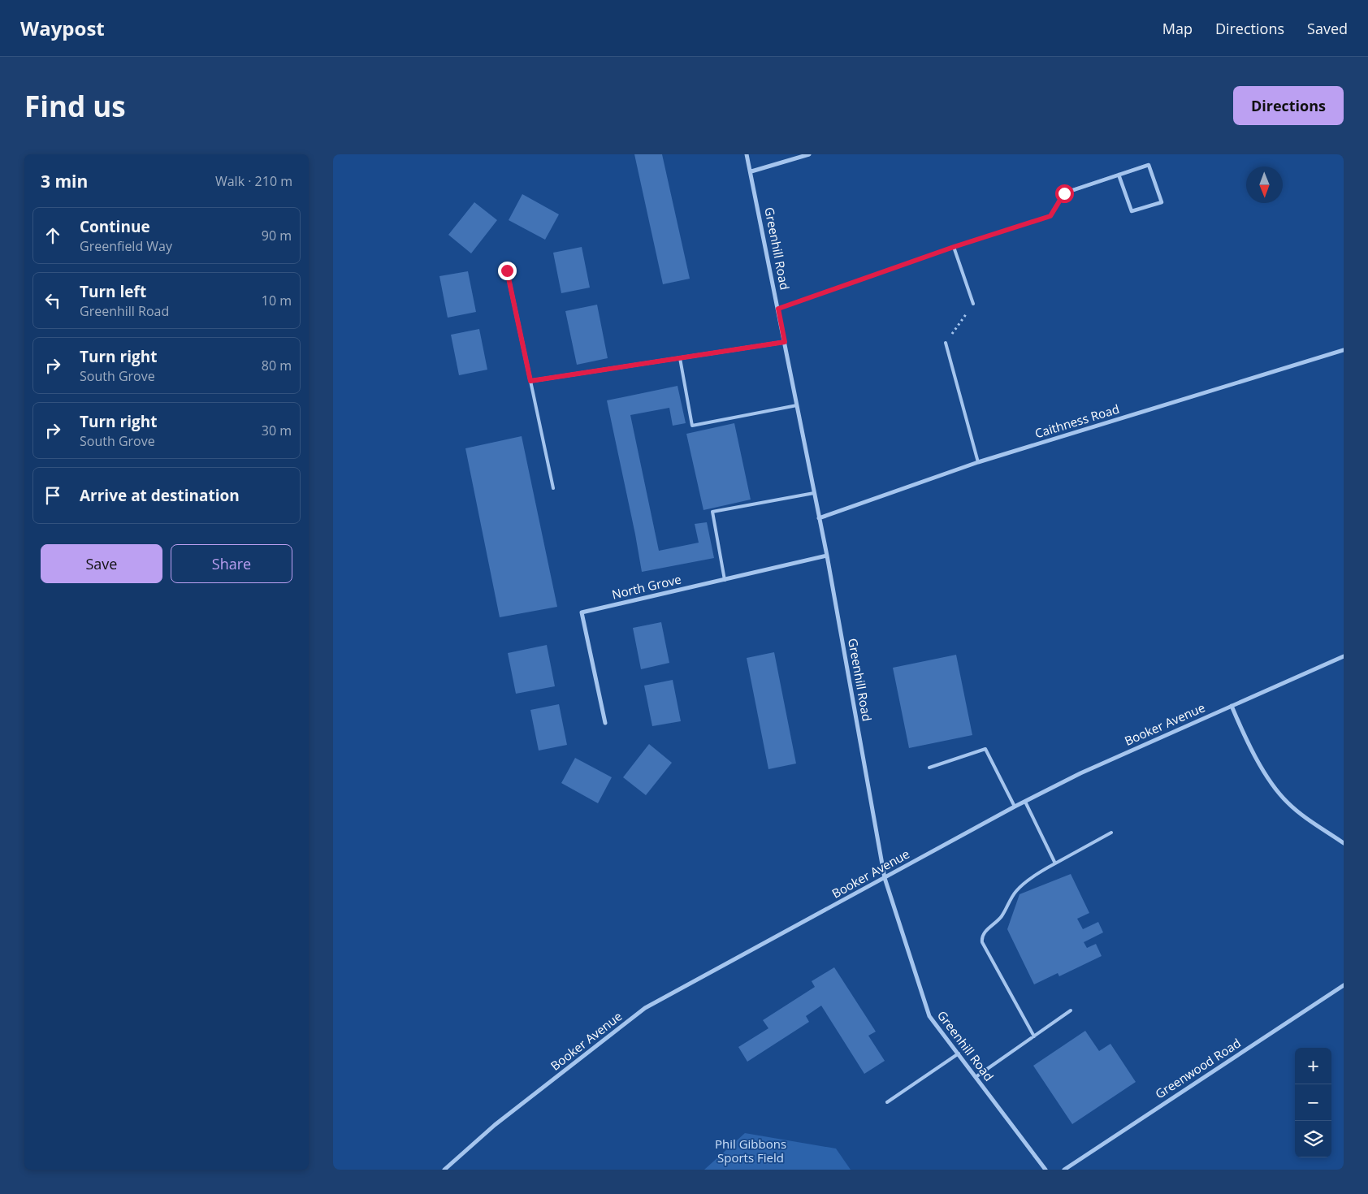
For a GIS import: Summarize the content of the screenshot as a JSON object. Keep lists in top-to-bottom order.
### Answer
{
  "streets": {
    "street": [
      "Greenhill Road",
      "Caithness Road",
      "North Grove",
      "Booker Avenue",
      "Greenwood Road"
    ]
  },
  "crossings": [
    ["Greenhill Road", "Caithness Road"],
    ["Greenhill Road", "North Grove"],
    ["Greenhill Road", "Booker Avenue"]
  ],
  "parks": ["Phil Gibbons Sports Field"],
  "north": "bottom",
  "page": {
    "header": "Waypost",
    "nav": ["Map", "Directions", "Saved"],
    "buttons": [
      "Directions",
      ["Save", "Share"]
    ],
    "title": "Find us",
    "heading": ["3 min", "Walk · 210 m"],
    "list": [
      ["Continue", "Greenfield Way", "90 m"],
      ["Turn left", "Greenhill Road", "10 m"],
      ["Turn right", "South Grove", "80 m"],
      ["Turn right", "South Grove", "30 m"],
      "Arrive at destination"
    ],
    "map_buttons": ["+", "−"]
  }
}
